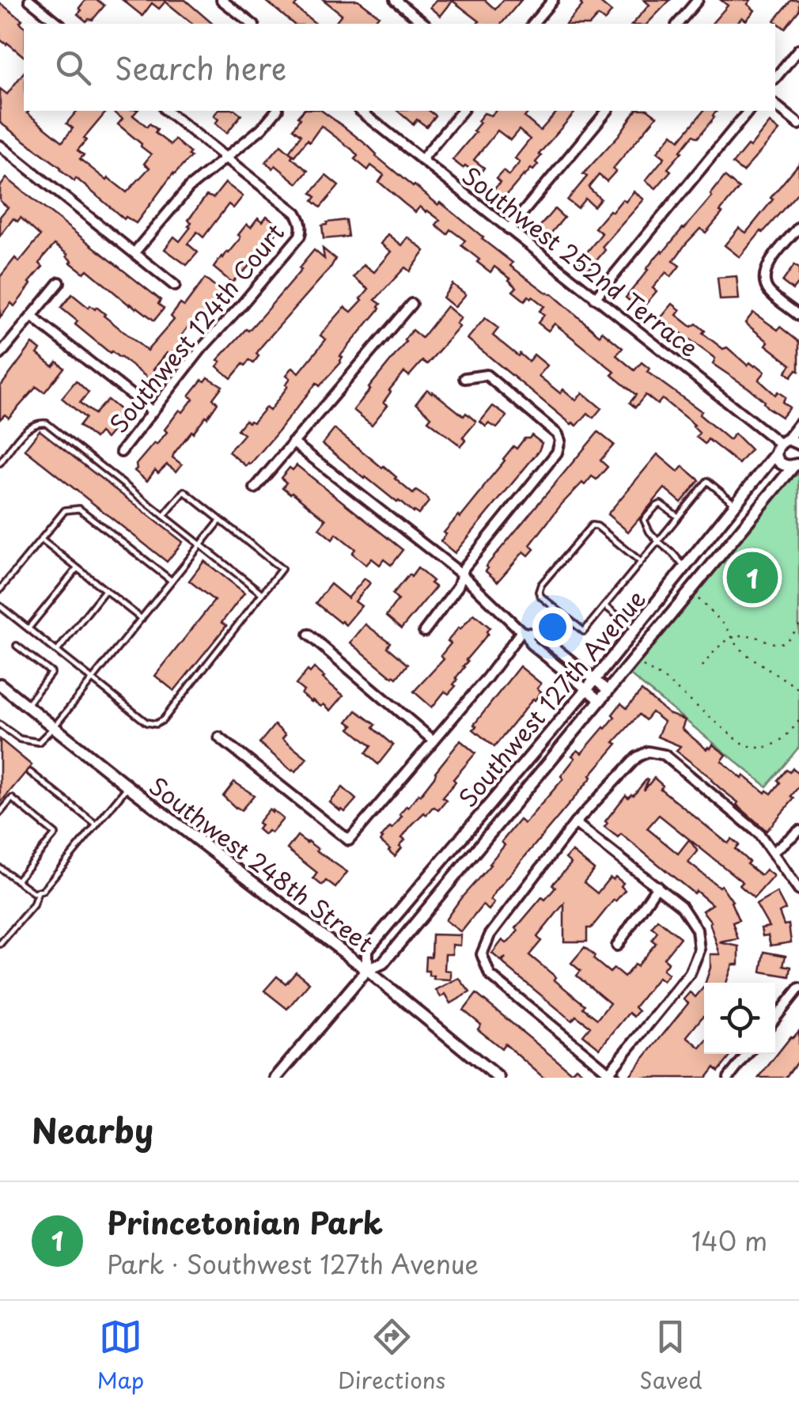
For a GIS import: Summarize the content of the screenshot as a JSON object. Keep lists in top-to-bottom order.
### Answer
{
  "streets": {
    "street": [
      "Southwest 252nd Terrace",
      "Southwest 124th Court",
      "Southwest 127th Avenue",
      "Southwest 248th Street"
    ]
  },
  "crossings": [
    ["Southwest 252nd Terrace", "Southwest 127th Avenue"],
    ["Southwest 127th Avenue", "Southwest 248th Street"]
  ],
  "page": {
    "search": "Search here",
    "pins": "1",
    "heading": "Nearby",
    "list": [
      {
        "mark": "1",
        "name": "Princetonian Park",
        "note": "Park · Southwest 127th Avenue",
        "value": "140 m"
      }
    ],
    "nav": ["Map", "Directions", "Saved"]
  }
}
